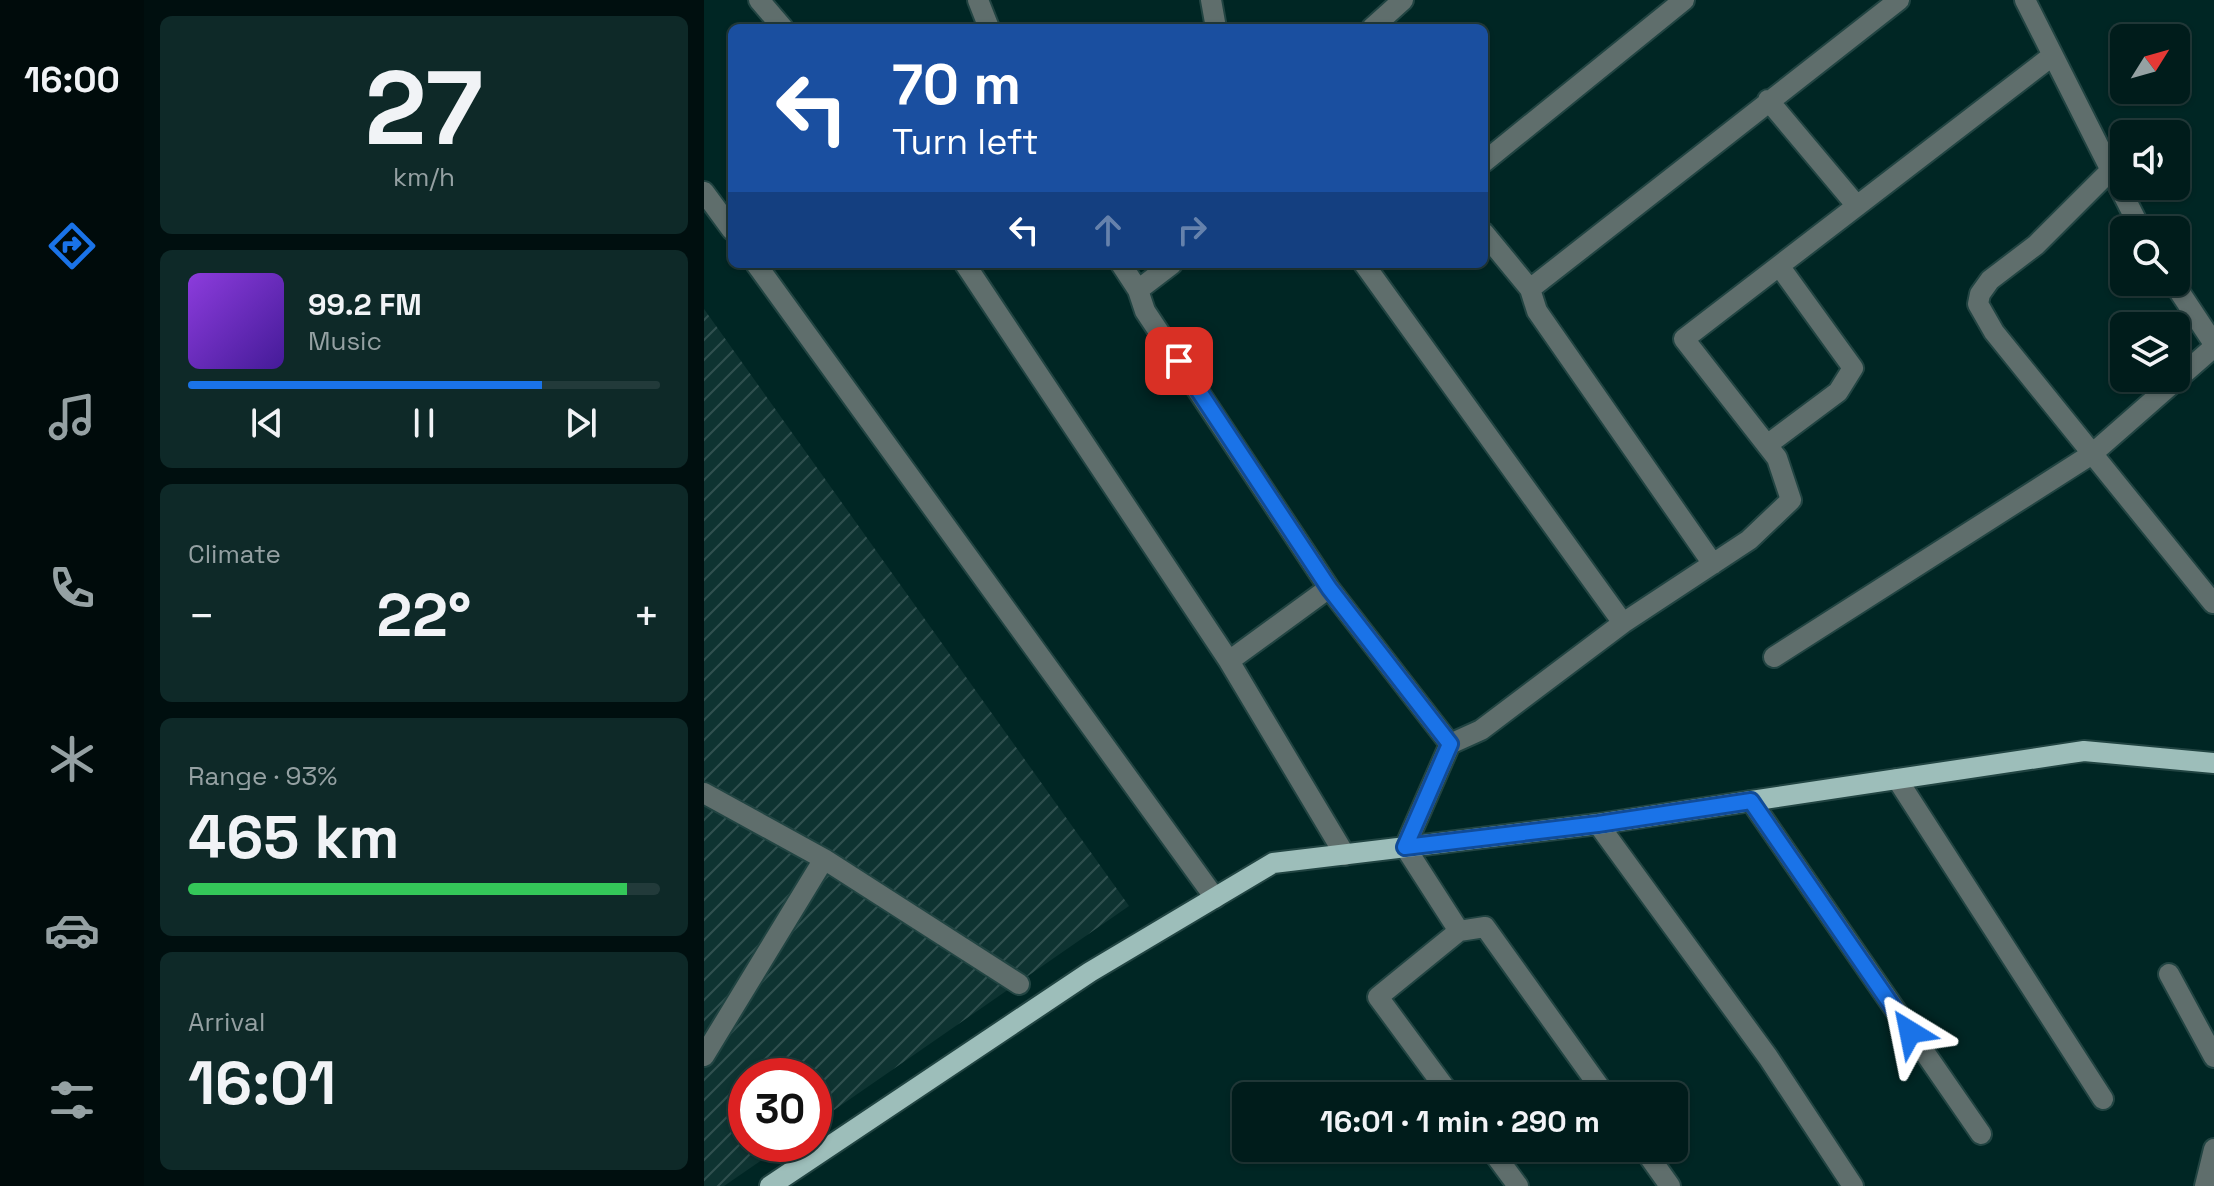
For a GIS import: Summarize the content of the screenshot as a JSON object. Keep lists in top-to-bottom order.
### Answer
{
  "north": "top right",
  "page": {
    "tabs": "16:00",
    "tile": [
      ["27", "km/h"],
      "Climate",
      ["Range · 93%", "465 km"],
      ["Arrival", "16:01"]
    ],
    "turn": ["70 m", "Turn left"],
    "song": ["99.2 FM", "Music"],
    "heat": ["−", "22°", "+"],
    "limit": "30",
    "trip": "16:01 · 1 min · 290 m"
  }
}
